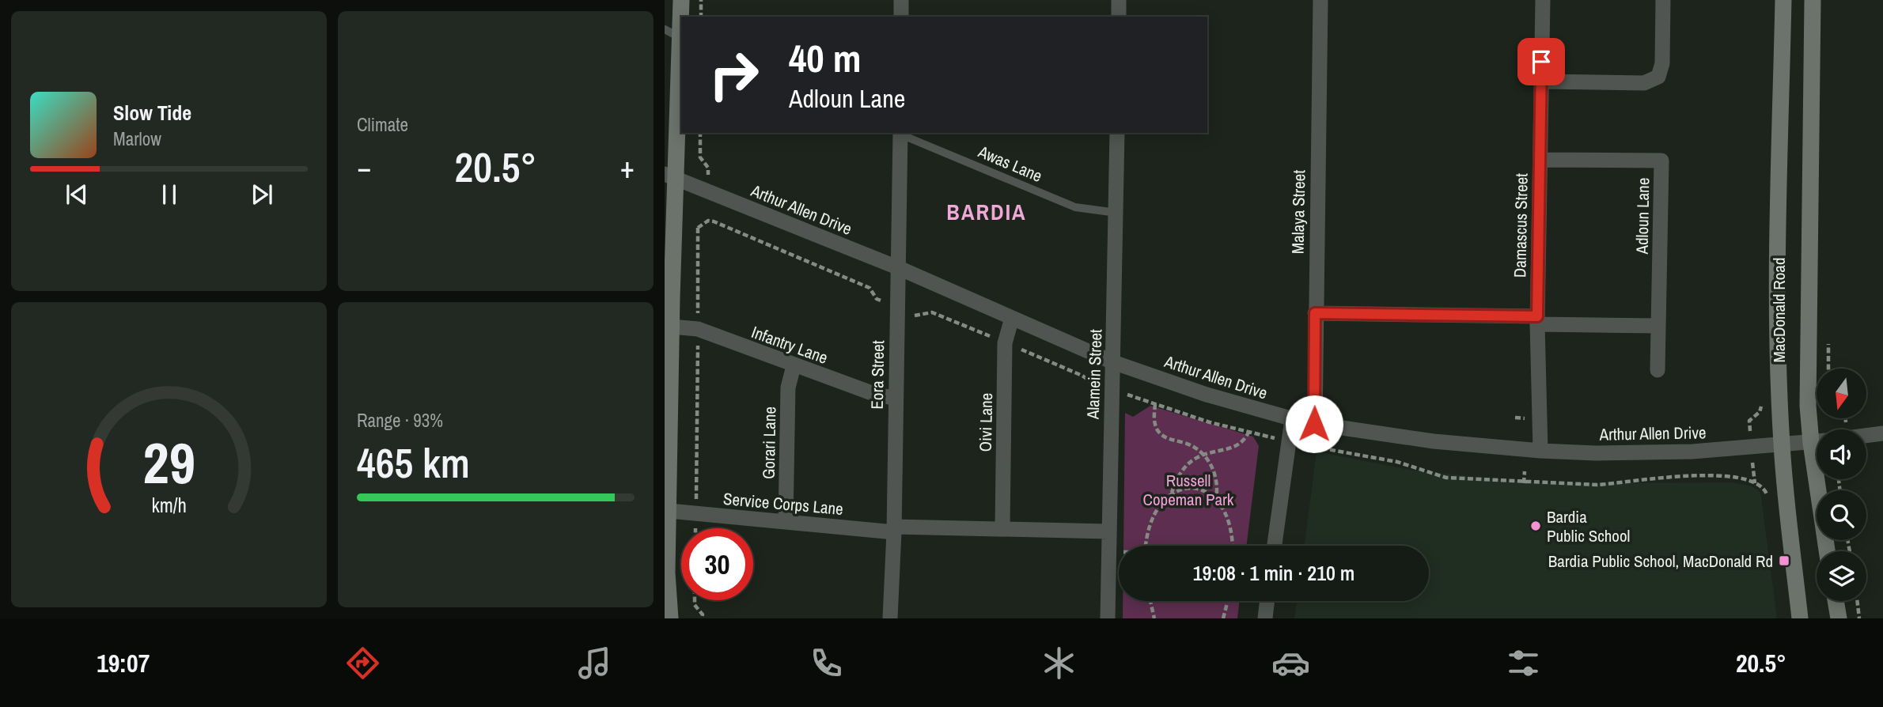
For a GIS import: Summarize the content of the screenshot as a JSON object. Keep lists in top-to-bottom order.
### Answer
{
  "streets": {
    "street": [
      "Arthur Allen Drive",
      "Malaya Street",
      "Adloun Lane",
      "Damascus Street",
      "MacDonald Road",
      "Infantry Lane",
      "Alamein Street",
      "Eora Street",
      "Oivi Lane",
      "Gorari Lane",
      "Service Corps Lane"
    ],
    "lane": ["Awas Lane"]
  },
  "crossings": [
    ["Awas Lane", "Alamein Street"],
    ["Arthur Allen Drive", "Malaya Street"],
    ["Arthur Allen Drive", "Damascus Street"],
    ["Arthur Allen Drive", "MacDonald Road"],
    ["Arthur Allen Drive", "Alamein Street"],
    ["Arthur Allen Drive", "Eora Street"],
    ["Arthur Allen Drive", "Oivi Lane"],
    ["Adloun Lane", "Damascus Street"],
    ["Infantry Lane", "Eora Street"],
    ["Infantry Lane", "Gorari Lane"],
    ["Alamein Street", "Service Corps Lane"],
    ["Eora Street", "Service Corps Lane"],
    ["Oivi Lane", "Service Corps Lane"],
    ["Gorari Lane", "Service Corps Lane"]
  ],
  "districts": ["BARDIA"],
  "parks": ["Russell Copeman Park"],
  "places": {
    "other": ["Bardia Public School"],
    "transit": ["Bardia Public School, MacDonald Rd"]
  },
  "north": "bottom",
  "page": {
    "tile": [
      "Climate",
      ["Range · 93%", "465 km"]
    ],
    "turn": ["40 m", "Adloun Lane"],
    "song": ["Slow Tide", "Marlow"],
    "heat": ["−", "20.5°", "+"],
    "limit": "30",
    "trip": "19:08 · 1 min · 210 m",
    "tabs": ["19:07", "20.5°"],
    "gauge": ["29", "km/h"]
  }
}
